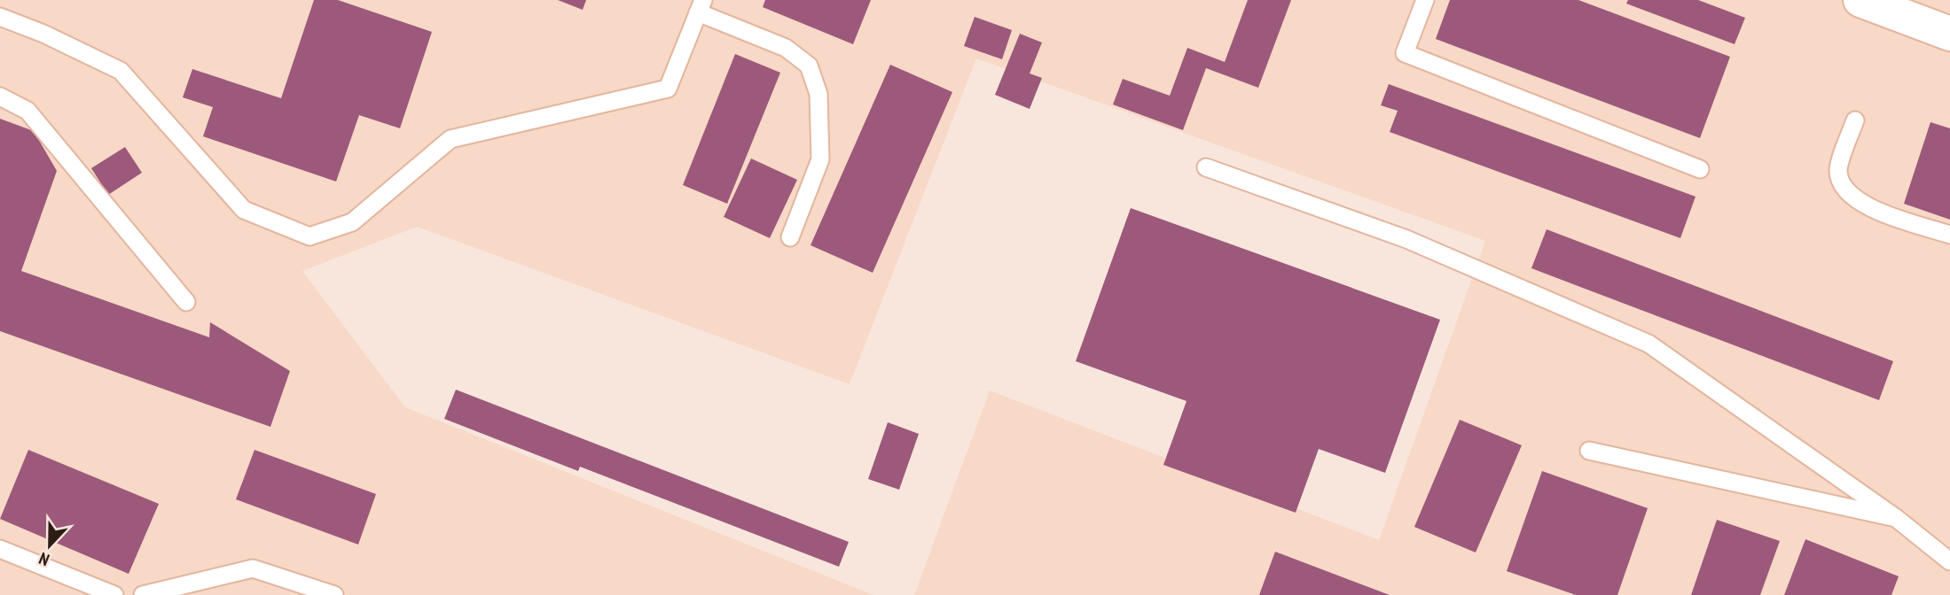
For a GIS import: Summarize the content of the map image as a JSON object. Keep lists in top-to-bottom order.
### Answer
{
  "north": "bottom"
}
